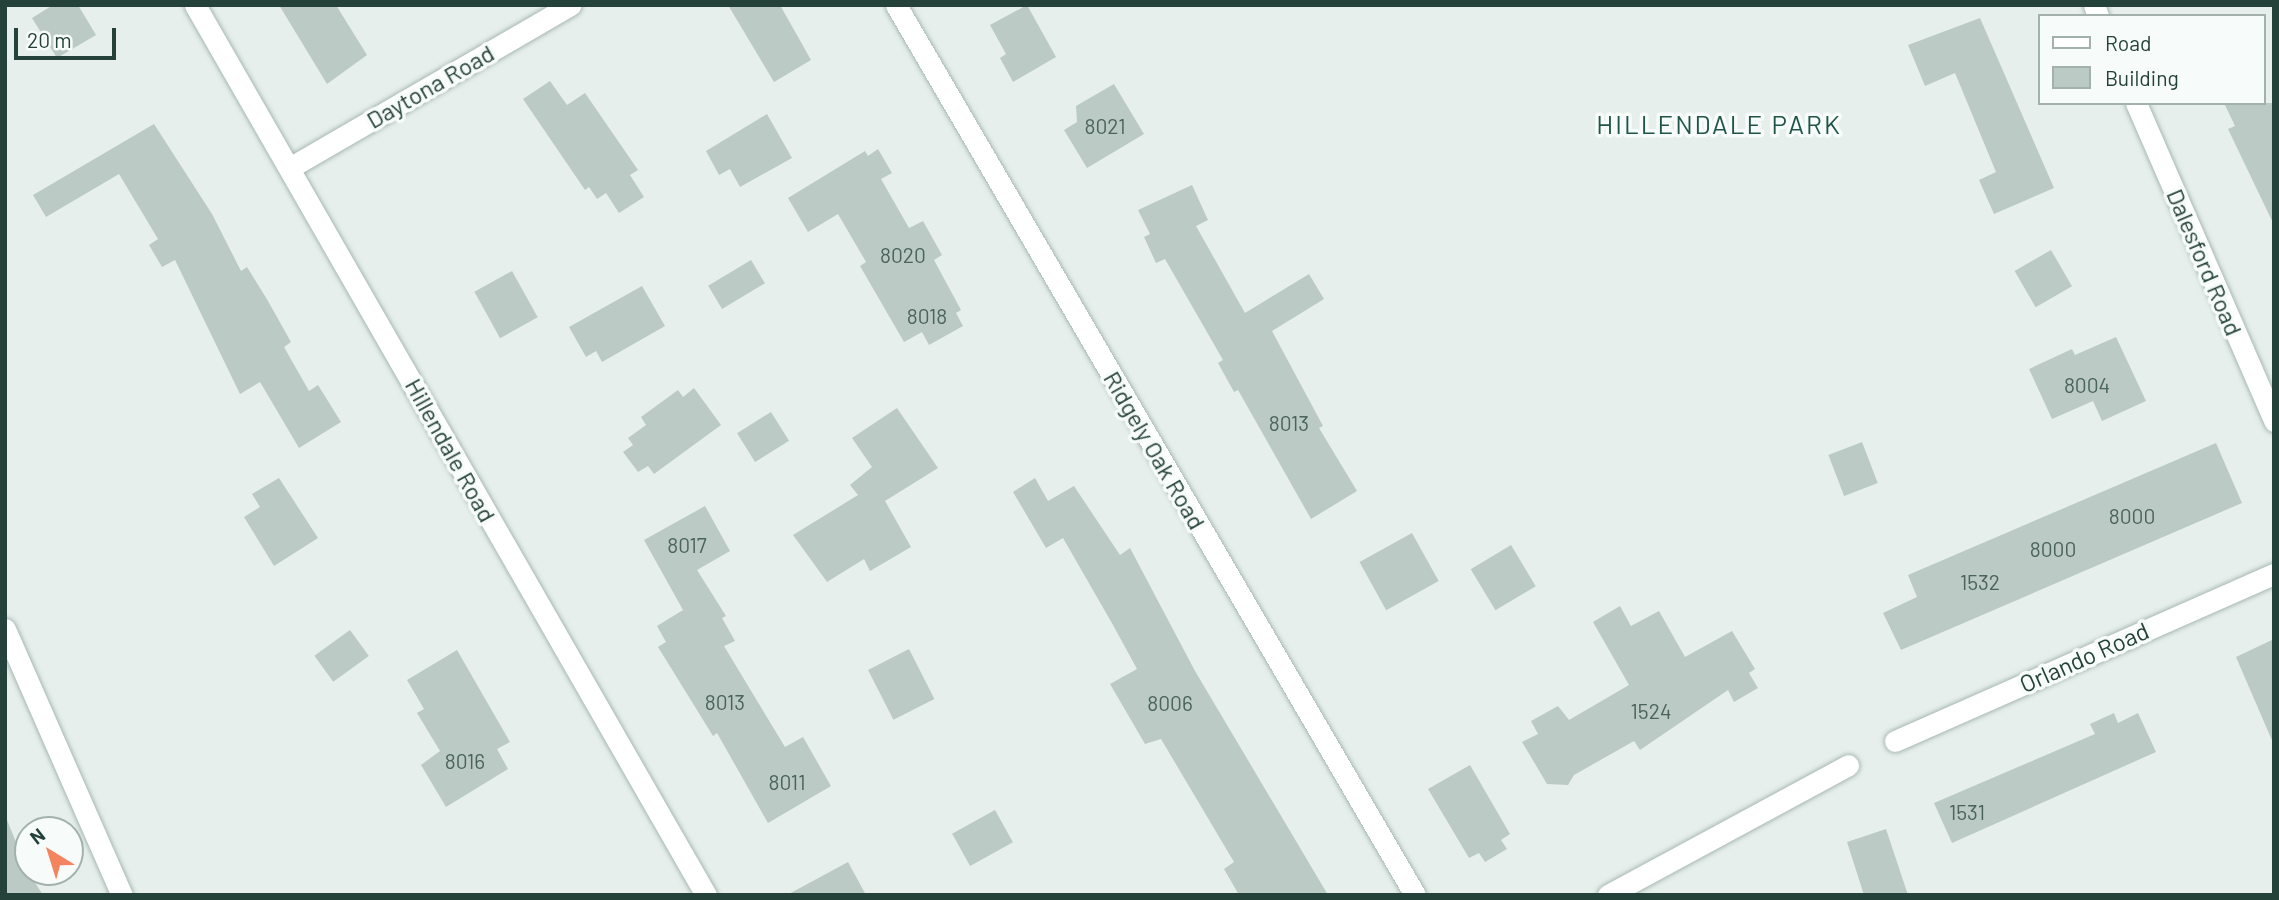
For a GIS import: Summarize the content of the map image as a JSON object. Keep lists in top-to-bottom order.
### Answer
{
  "streets": {
    "street": [
      "Daytona Road",
      "Dalesford Road",
      "Hillendale Road",
      "Ridgely Oak Road",
      "Orlando Road"
    ]
  },
  "crossings": [
    ["Daytona Road", "Hillendale Road"]
  ],
  "districts": ["HILLENDALE PARK"],
  "house_numbers": [
    "8021",
    "8020",
    "8018",
    "8004",
    "8013",
    "8000",
    "8017",
    "8000",
    "1532",
    "8013",
    "8006",
    "1524",
    "8016",
    "8011",
    "1531"
  ],
  "legend": ["Road", "Building"],
  "scale_bar": "20 m",
  "north": "top left"
}
